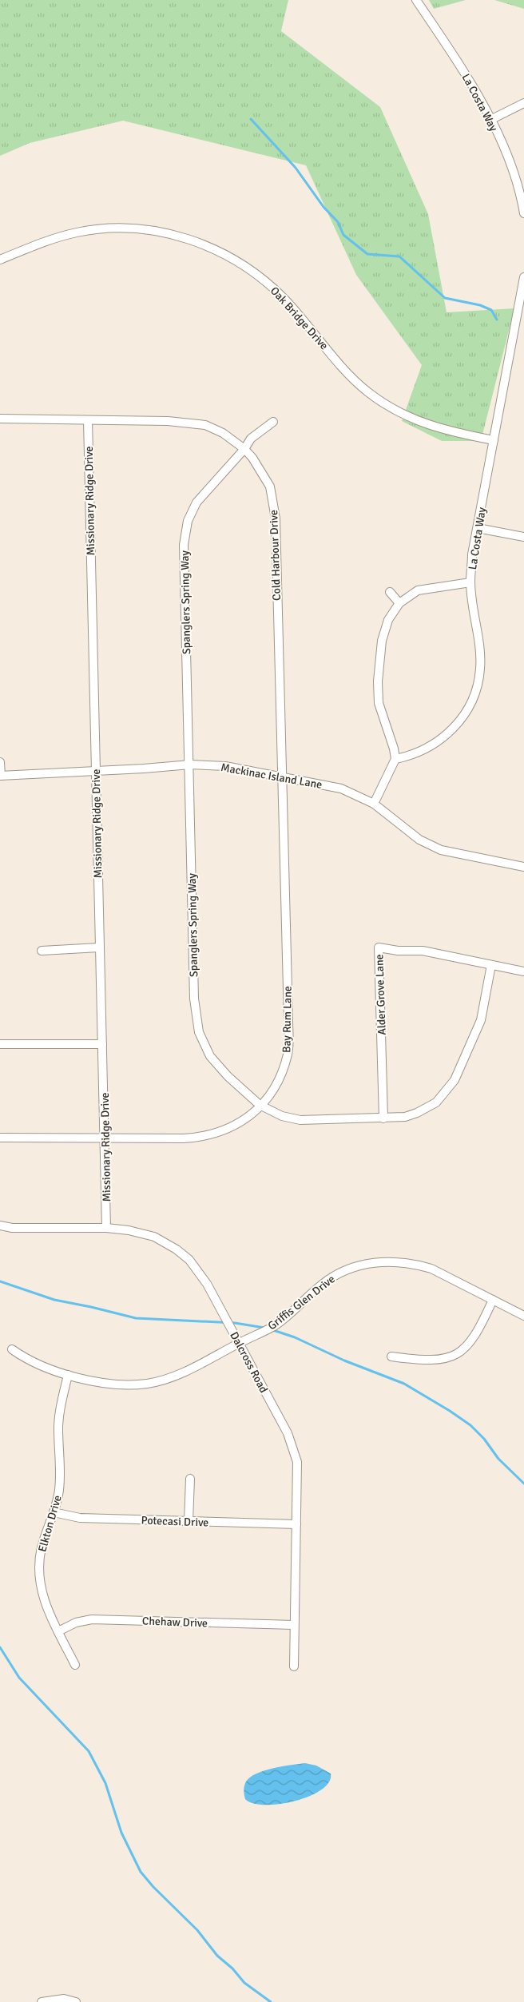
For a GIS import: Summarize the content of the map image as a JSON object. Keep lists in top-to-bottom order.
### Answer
{
  "streets": {
    "street": [
      "La Costa Way",
      "Oak Bridge Drive",
      "Missionary Ridge Drive",
      "Cold Harbour Drive",
      "Spanglers Spring Way",
      "Mackinac Island Lane",
      "Alder Grove Lane",
      "Bay Rum Lane",
      "Griffis Glen Drive",
      "Dalcross Road",
      "Potecasi Drive",
      "Elkton Drive",
      "Chehaw Drive"
    ]
  },
  "crossings": [
    ["La Costa Way", "Oak Bridge Drive"],
    ["Missionary Ridge Drive", "Cold Harbour Drive"],
    ["Missionary Ridge Drive", "Mackinac Island Lane"],
    ["Missionary Ridge Drive", "Bay Rum Lane"],
    ["Missionary Ridge Drive", "Dalcross Road"],
    ["Cold Harbour Drive", "Spanglers Spring Way"],
    ["Cold Harbour Drive", "Mackinac Island Lane"],
    ["Cold Harbour Drive", "Bay Rum Lane"],
    ["Spanglers Spring Way", "Mackinac Island Lane"],
    ["Spanglers Spring Way", "Alder Grove Lane"],
    ["Spanglers Spring Way", "Bay Rum Lane"],
    ["Mackinac Island Lane", "Bay Rum Lane"],
    ["Griffis Glen Drive", "Dalcross Road"],
    ["Griffis Glen Drive", "Elkton Drive"],
    ["Dalcross Road", "Potecasi Drive"],
    ["Dalcross Road", "Chehaw Drive"],
    ["Potecasi Drive", "Elkton Drive"],
    ["Elkton Drive", "Chehaw Drive"]
  ]
}
